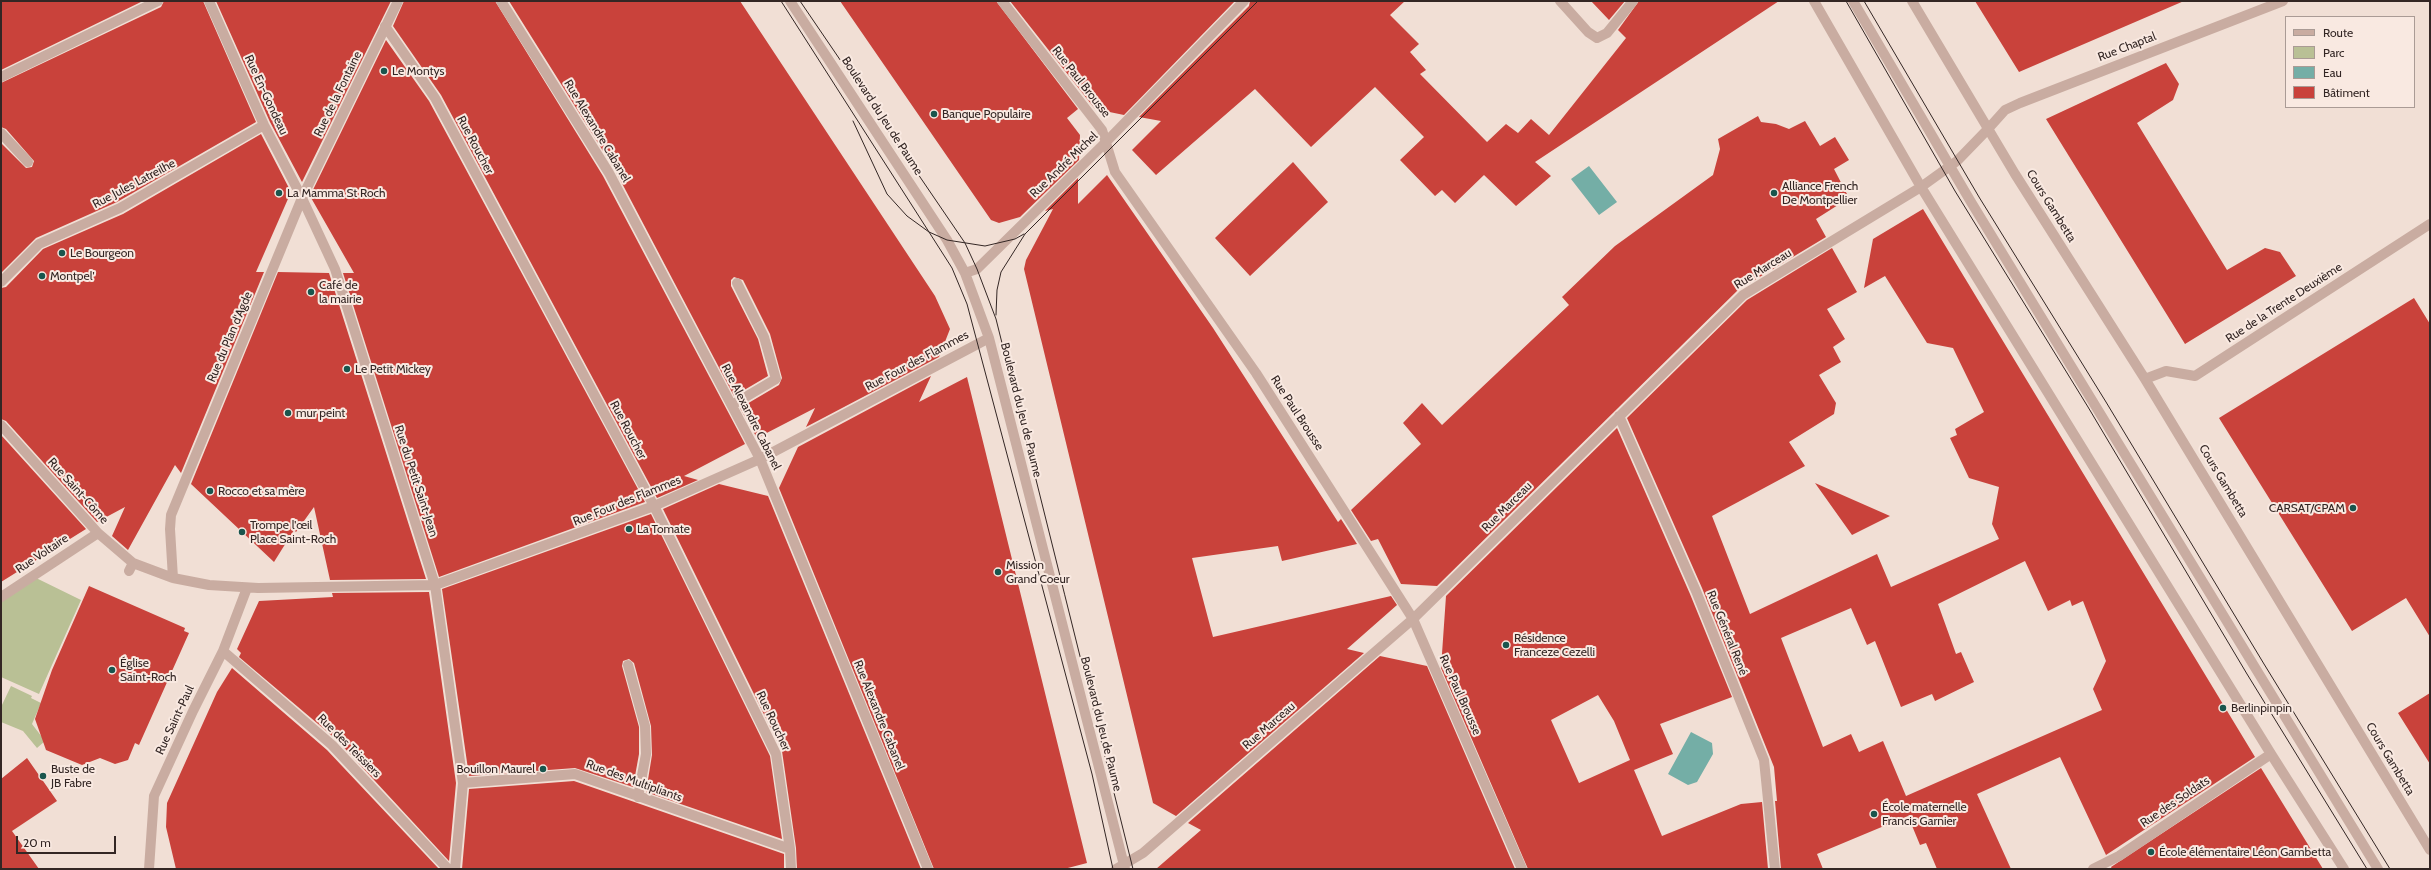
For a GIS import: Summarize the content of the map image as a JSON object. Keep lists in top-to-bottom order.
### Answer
{
  "streets": {
    "street": [
      "Rue Chaptal",
      "Rue Paul Brousse",
      "Rue de la Fontaine",
      "Rue En-Gondeau",
      "Boulevard du Jeu de Paume",
      "Rue Alexandre Cabanel",
      "Rue Roucher",
      "Rue André Michel",
      "Rue Jules Latreilhe",
      "Cours Gambetta",
      "Rue Marceau",
      "Rue de la Trente Deuxième",
      "Rue du Plan d'Agde",
      "Rue Four des Flammes",
      "Rue du Petit Saint-Jean",
      "Rue Saint-Côme",
      "Rue Voltaire",
      "Rue Général René",
      "Rue Saint-Paul",
      "Rue des Teissiers",
      "Rue des Multipliants",
      "Rue des Soldats"
    ]
  },
  "crossings": [
    ["Rue Chaptal", "Cours Gambetta"],
    ["Rue Paul Brousse", "Rue André Michel"],
    ["Rue Paul Brousse", "Rue Marceau"],
    ["Rue de la Fontaine", "Rue En-Gondeau"],
    ["Rue de la Fontaine", "Rue Roucher"],
    ["Rue de la Fontaine", "Rue du Plan d'Agde"],
    ["Rue de la Fontaine", "Rue du Petit Saint-Jean"],
    ["Rue En-Gondeau", "Rue Jules Latreilhe"],
    ["Rue En-Gondeau", "Rue du Plan d'Agde"],
    ["Rue En-Gondeau", "Rue du Petit Saint-Jean"],
    ["Boulevard du Jeu de Paume", "Rue André Michel"],
    ["Boulevard du Jeu de Paume", "Rue Marceau"],
    ["Boulevard du Jeu de Paume", "Rue Four des Flammes"],
    ["Rue Alexandre Cabanel", "Rue Four des Flammes"],
    ["Rue Roucher", "Rue Four des Flammes"],
    ["Rue Roucher", "Rue des Multipliants"],
    ["Cours Gambetta", "Rue de la Trente Deuxième"],
    ["Rue Marceau", "Rue Général René"],
    ["Rue du Plan d'Agde", "Rue Four des Flammes"],
    ["Rue du Plan d'Agde", "Rue du Petit Saint-Jean"],
    ["Rue du Plan d'Agde", "Rue Saint-Côme"],
    ["Rue Four des Flammes", "Rue du Petit Saint-Jean"],
    ["Rue Four des Flammes", "Rue Saint-Côme"],
    ["Rue Four des Flammes", "Rue Saint-Paul"],
    ["Rue du Petit Saint-Jean", "Rue des Multipliants"],
    ["Rue Saint-Côme", "Rue Voltaire"],
    ["Rue Saint-Paul", "Rue des Teissiers"]
  ],
  "places": [
    "Le Montys",
    "Banque Populaire",
    "La Mamma St Roch",
    "Alliance French De Montpellier",
    "Le Bourgeon",
    "Montpel'",
    "Café de la mairie",
    "Le Petit Mickey",
    "mur peint",
    "Rocco et sa mère",
    "CARSAT/CPAM",
    "La Tomate",
    "Trompe l'œil Place Saint-Roch",
    "Mission Grand Coeur",
    "Résidence Franceze Cezelli",
    "Église Saint-Roch",
    "Berlinpinpin",
    "Bouillon Maurel",
    "Buste de JB Fabre",
    "École maternelle Francis Garnier",
    "École élémentaire Léon Gambetta"
  ],
  "legend": [
    "Route",
    "Parc",
    "Eau",
    "Bâtiment"
  ],
  "scale_bar": "20 m"
}
